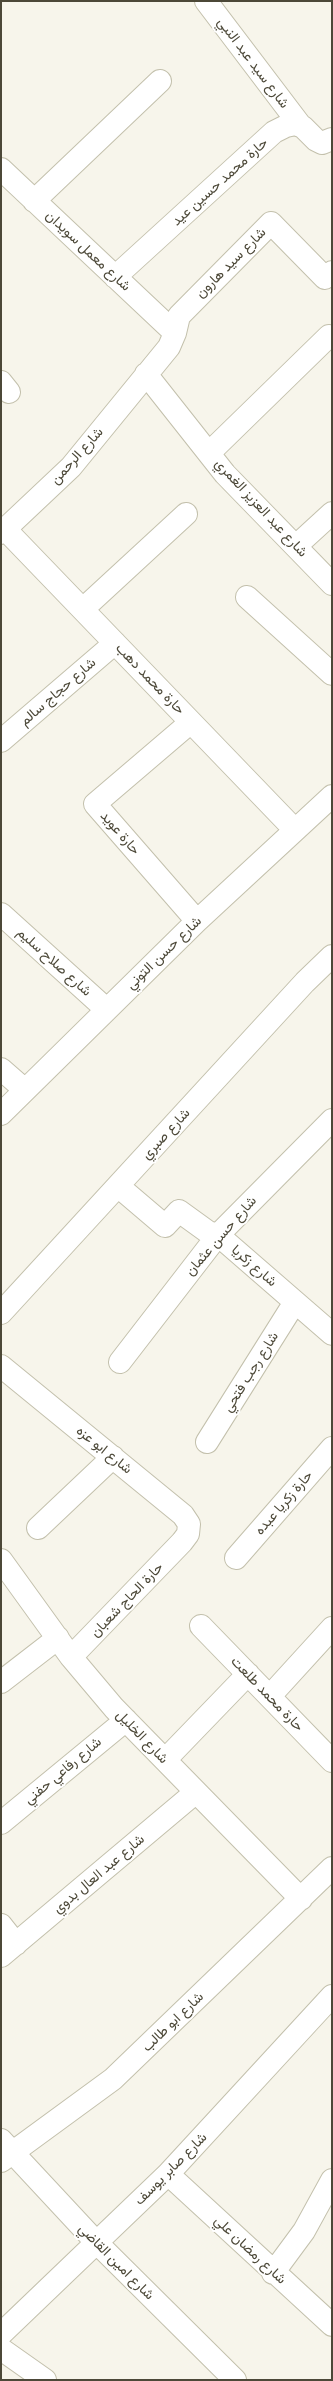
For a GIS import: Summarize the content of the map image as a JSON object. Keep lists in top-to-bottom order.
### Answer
{
  "streets": {
    "street": [
      "شارع سيد عبد النبي",
      "حارة محمد حسين عيد",
      "شارع معمل سويدان",
      "شارع سيد هارون",
      "شارع الرحمن",
      "شارع عبد العزيز الغمري",
      "حارة محمد دهب",
      "شارع حجاج سالم",
      "حارة عويد",
      "شارع حسن التوني",
      "شارع صلاح سليم",
      "شارع صبري",
      "شارع حسن عثمان",
      "شارع زكريا",
      "شارع رجب فتحي",
      "شارع ابو عزه",
      "حارة زكريا عبده",
      "حارة الحاج شعبان",
      "حارة محمد طلعت",
      "شارع الخليل",
      "شارع رفاعي حفني",
      "شارع عبد العال بدوي",
      "شارع ابو طالب",
      "شارع صابر يوسف",
      "شارع رمضان علي",
      "شارع امين القاضي"
    ]
  },
  "crossings": [
    ["شارع سيد عبد النبي", "حارة محمد حسين عيد"],
    ["حارة محمد حسين عيد", "شارع معمل سويدان"],
    ["شارع معمل سويدان", "شارع سيد هارون"],
    ["شارع سيد هارون", "شارع الرحمن"],
    ["شارع سيد هارون", "شارع عبد العزيز الغمري"],
    ["شارع الرحمن", "شارع عبد العزيز الغمري"],
    ["شارع الرحمن", "حارة محمد دهب"],
    ["حارة محمد دهب", "شارع حجاج سالم"],
    ["حارة محمد دهب", "حارة عويد"],
    ["حارة محمد دهب", "شارع حسن التوني"],
    ["حارة عويد", "شارع حسن التوني"],
    ["شارع حسن التوني", "شارع صلاح سليم"],
    ["شارع صبري", "شارع زكريا"],
    ["شارع حسن عثمان", "شارع زكريا"],
    ["شارع زكريا", "شارع رجب فتحي"],
    ["شارع ابو عزه", "حارة الحاج شعبان"],
    ["حارة الحاج شعبان", "شارع الخليل"],
    ["شارع الخليل", "شارع رفاعي حفني"],
    ["شارع الخليل", "شارع عبد العال بدوي"],
    ["شارع الخليل", "شارع ابو طالب"],
    ["شارع ابو طالب", "شارع امين القاضي"],
    ["شارع صابر يوسف", "شارع رمضان علي"],
    ["شارع صابر يوسف", "شارع امين القاضي"]
  ]
}
